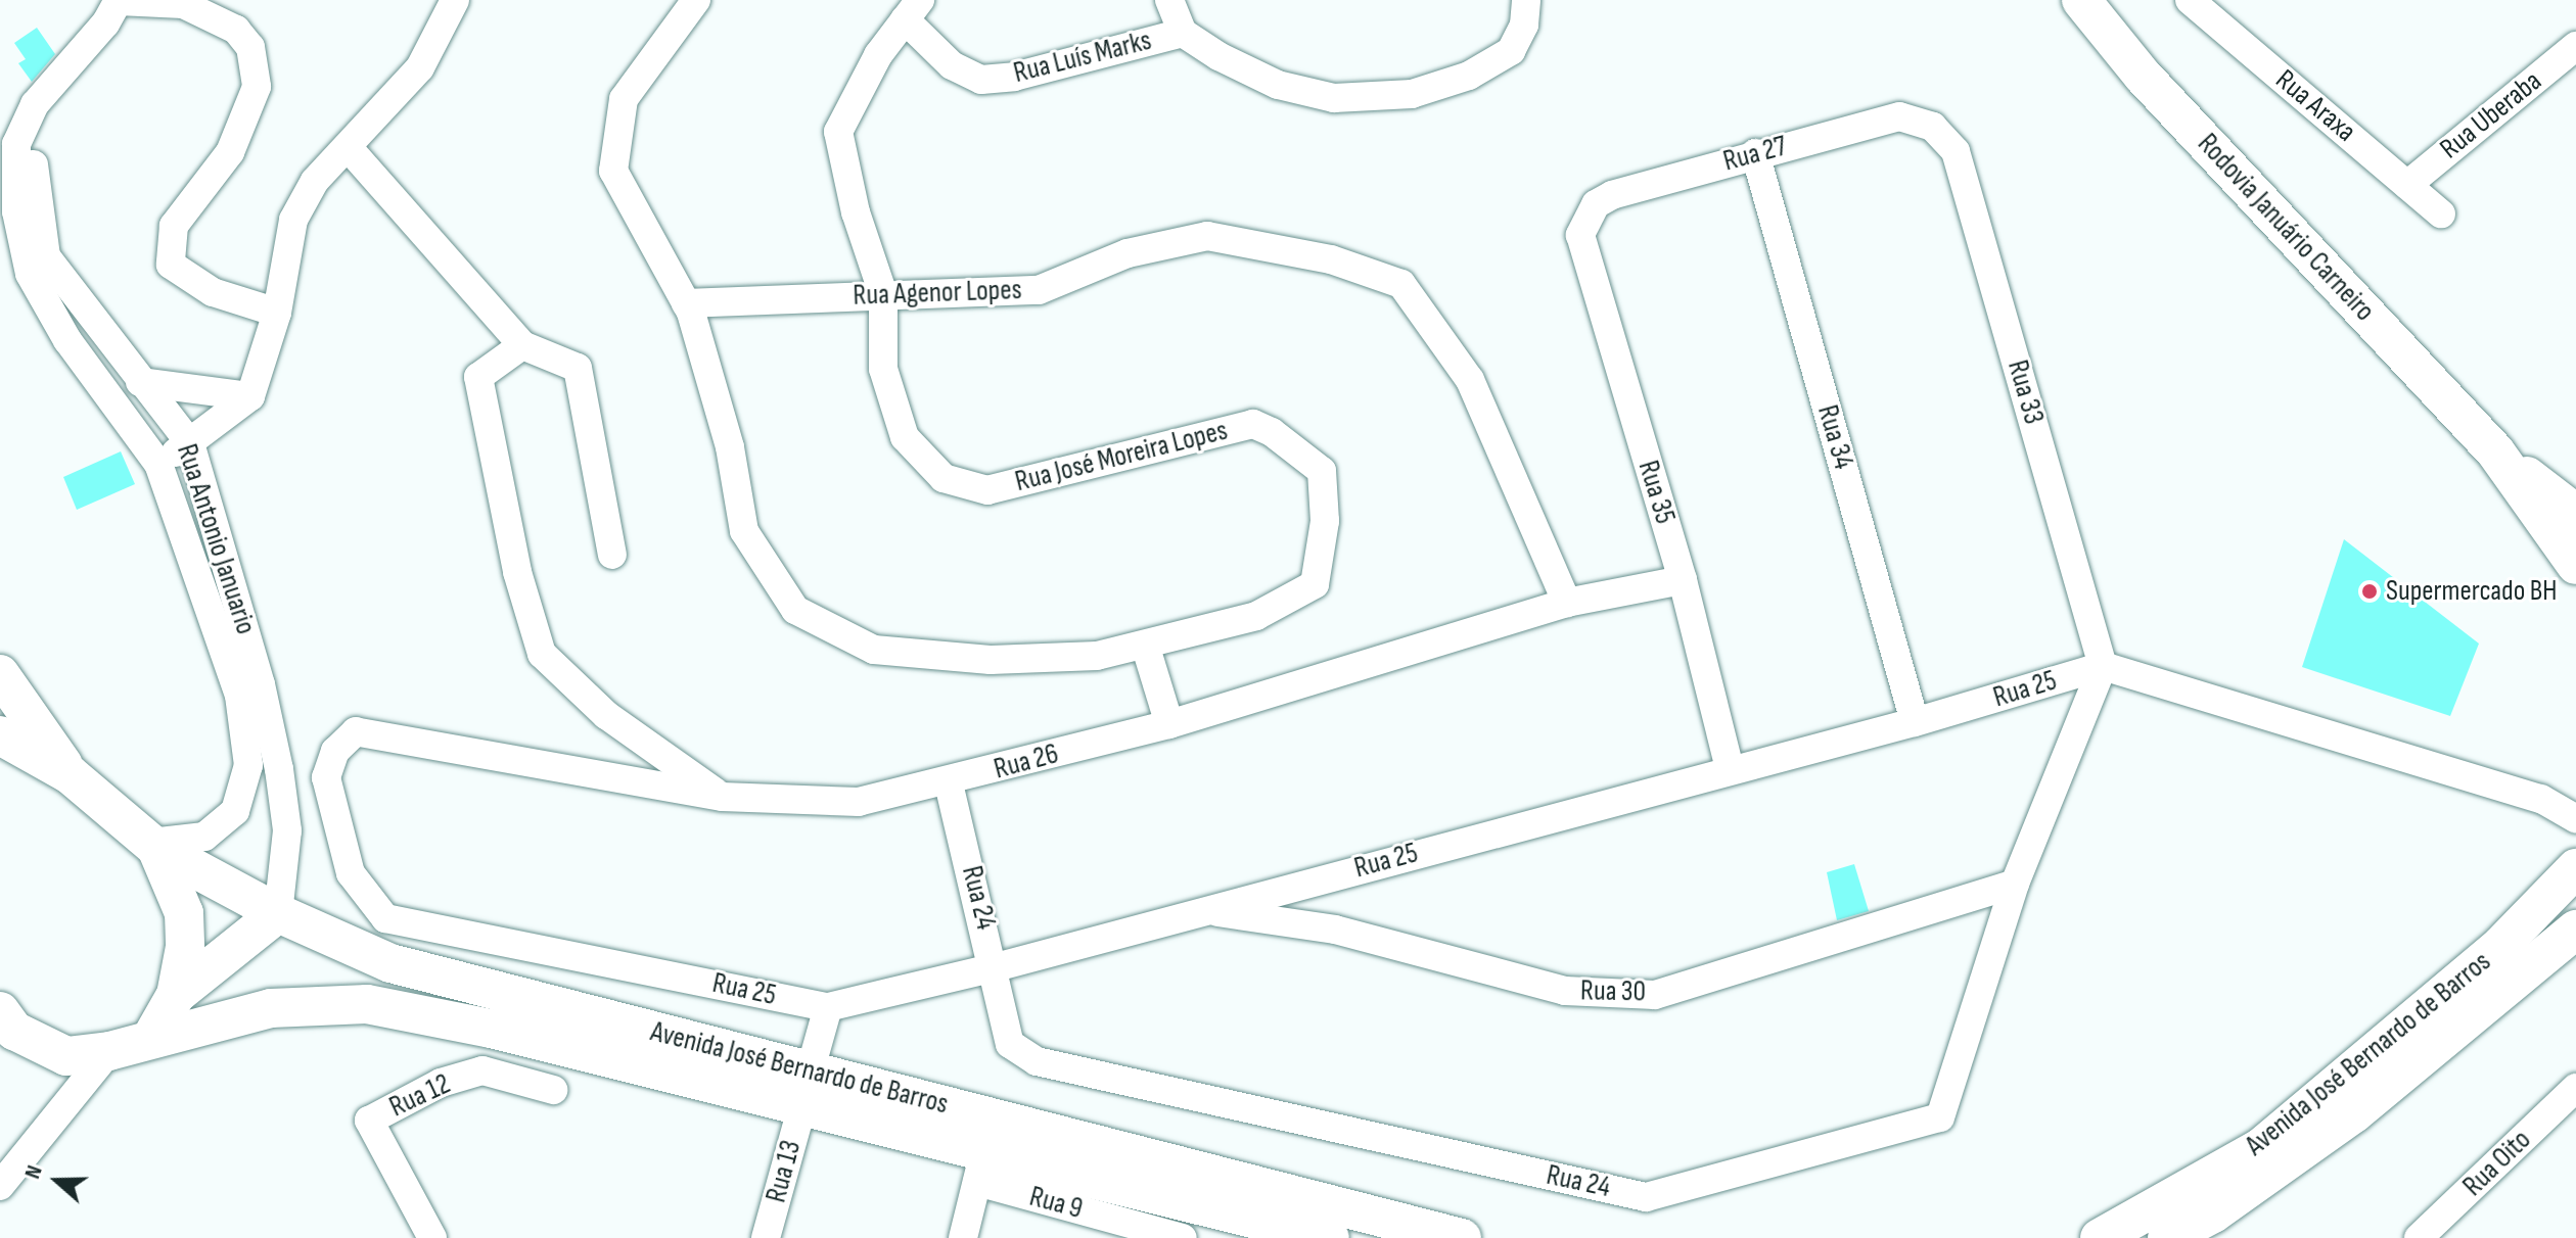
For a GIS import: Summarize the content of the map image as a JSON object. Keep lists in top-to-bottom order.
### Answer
{
  "streets": {
    "main road": ["Rodovia Januário Carneiro", "Avenida José Bernardo de Barros"],
    "street": [
      "Rua Luís Marks",
      "Rua Araxa",
      "Rua Uberaba",
      "Rua 27",
      "Rua Agenor Lopes",
      "Rua 33",
      "Rua 34",
      "Rua José Moreira Lopes",
      "Rua 35",
      "Rua Antonio Januario",
      "Rua 25",
      "Rua 26",
      "Rua 24",
      "Rua 30",
      "Rua 12",
      "Rua Oito",
      "Rua 13",
      "Rua 9"
    ]
  },
  "crossings": [
    ["Rua Luís Marks", "Rua José Moreira Lopes"],
    ["Rua Araxa", "Rua Uberaba"],
    ["Rua 27", "Rua 33"],
    ["Rua 27", "Rua 34"],
    ["Rua 27", "Rua 35"],
    ["Rua Agenor Lopes", "Rua José Moreira Lopes"],
    ["Rua Agenor Lopes", "Rua 26"],
    ["Rua 33", "Rua 25"],
    ["Rua 33", "Rua 24"],
    ["Rua 34", "Rua 25"],
    ["Rua 35", "Rua 25"],
    ["Rua 35", "Rua 26"],
    ["Rua Antonio Januario", "Avenida José Bernardo de Barros"],
    ["Rua 25", "Rua 26"],
    ["Rua 25", "Rua 24"],
    ["Rua 25", "Rua 30"],
    ["Rua 25", "Rua 13"],
    ["Rua 26", "Rua 24"],
    ["Rua 24", "Rua 30"],
    ["Avenida José Bernardo de Barros", "Rua 13"],
    ["Avenida José Bernardo de Barros", "Rua 9"]
  ],
  "places": ["Supermercado BH"],
  "north": "left"
}
